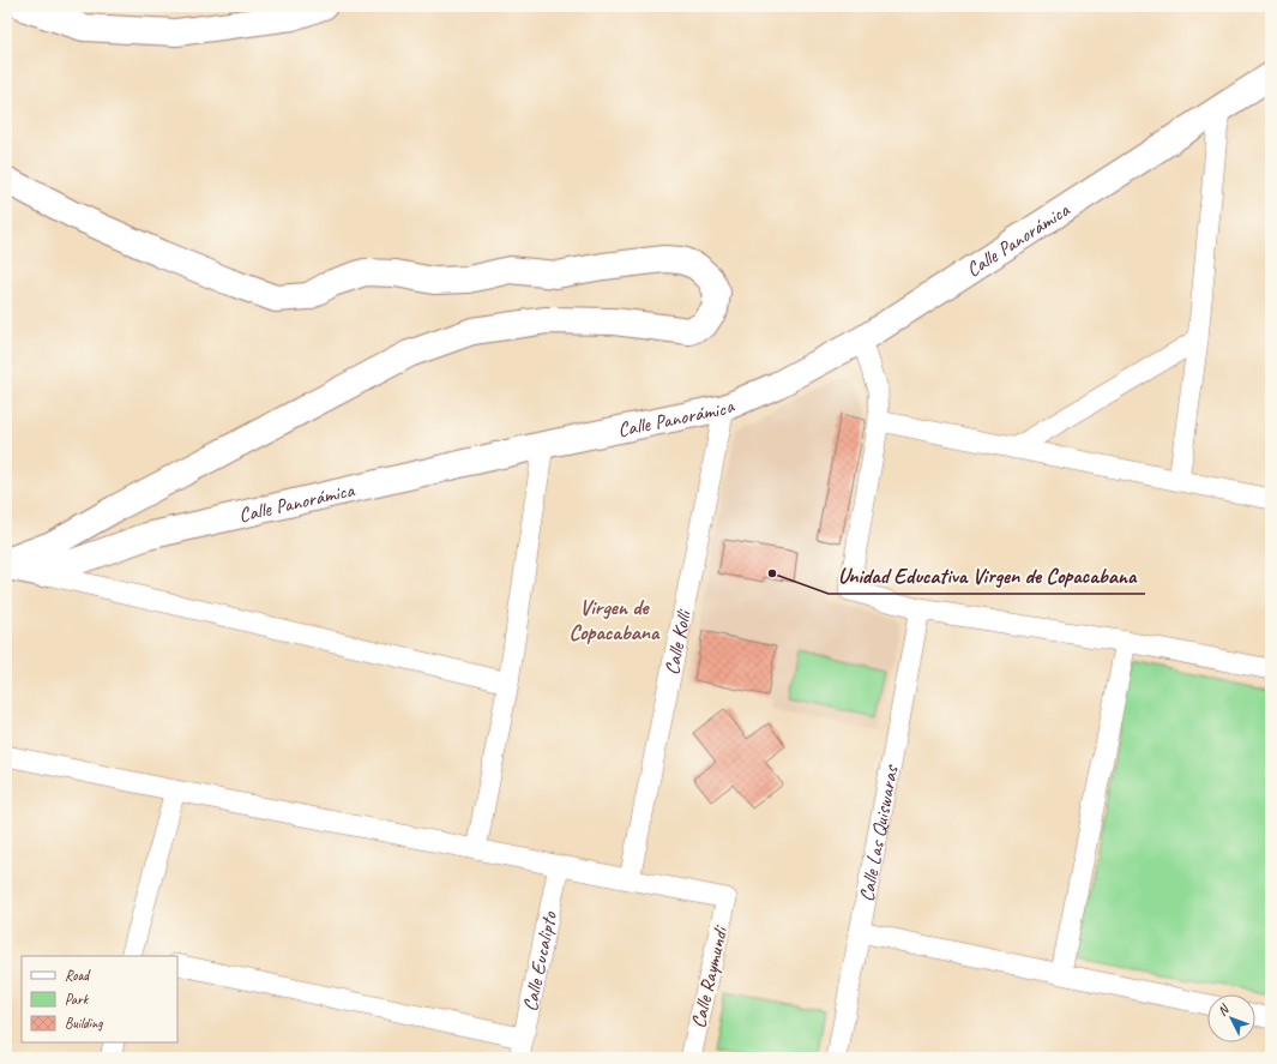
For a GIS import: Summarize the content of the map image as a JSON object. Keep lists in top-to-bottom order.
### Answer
{
  "streets": {
    "street": [
      "Calle Panorámica",
      "Calle Kolli",
      "Calle Las Quiswaras",
      "Calle Eucalipto",
      "Calle Raymundi"
    ]
  },
  "crossings": [
    ["Calle Panorámica", "Calle Kolli"],
    ["Calle Kolli", "Calle Raymundi"]
  ],
  "districts": ["Virgen de Copacabana"],
  "places": ["Unidad Educativa Virgen de Copacabana"],
  "legend": ["Road", "Park", "Building"],
  "north": "top left"
}
